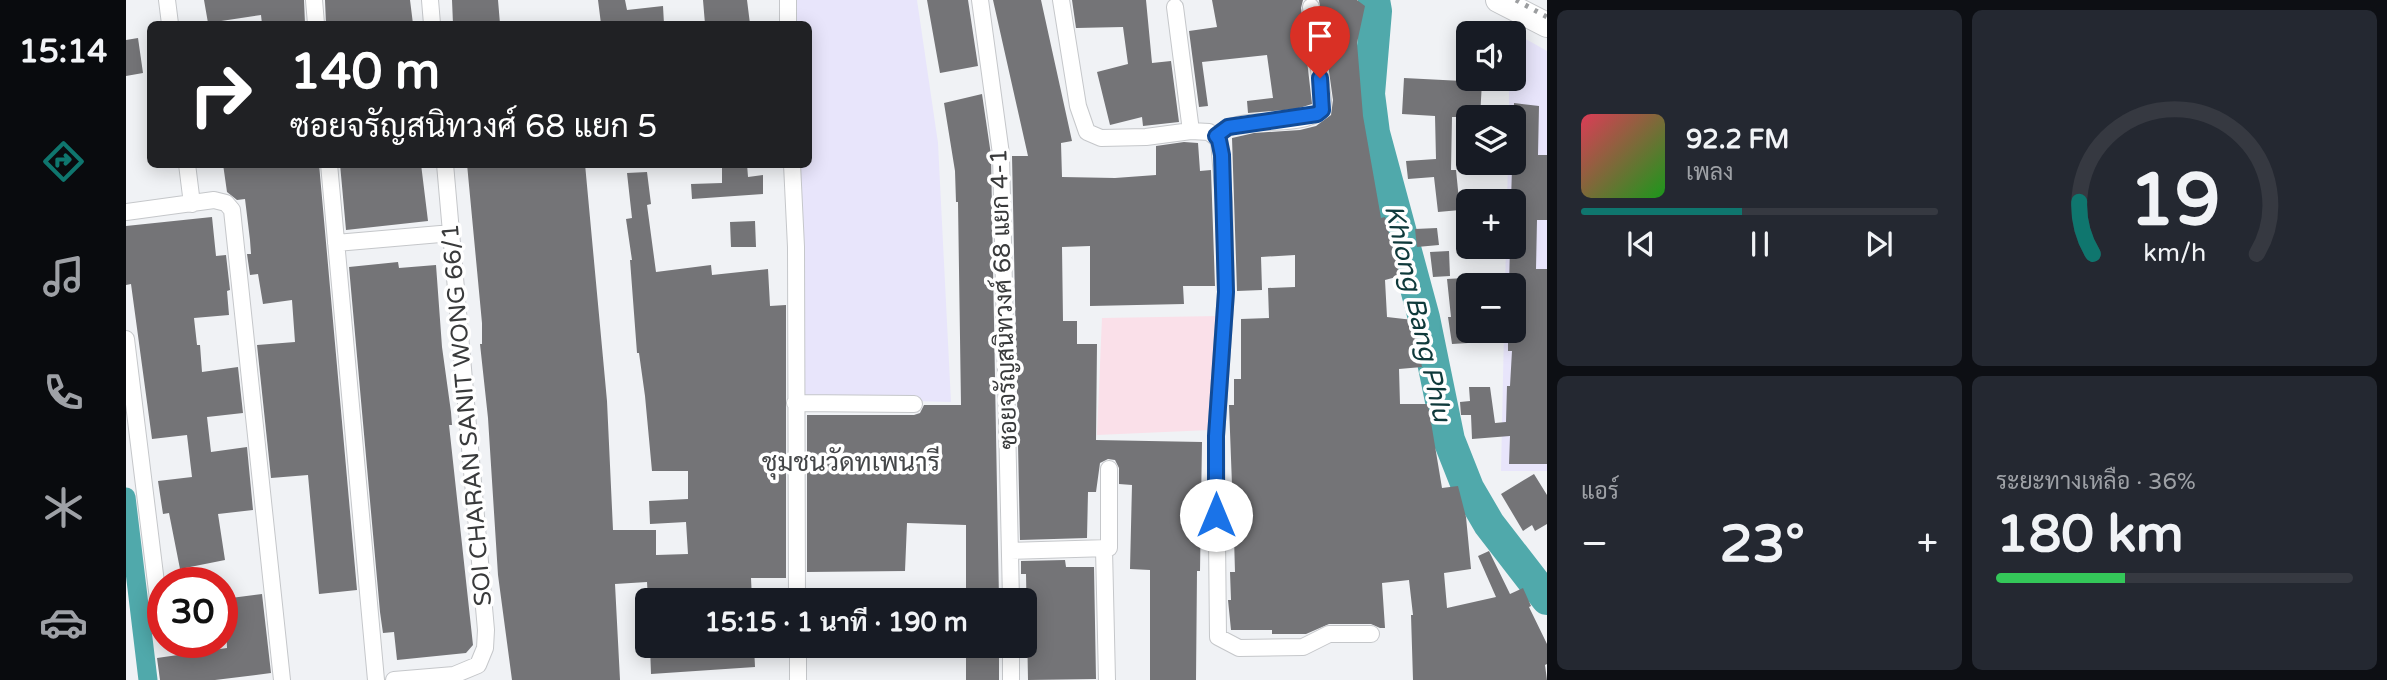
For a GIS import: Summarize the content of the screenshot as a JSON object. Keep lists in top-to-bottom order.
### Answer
{
  "streets": {
    "street": ["ซอยจรัญสนิทวงศ์ 68 แยก 4-1", "SOI CHARAN SANIT WONG 66/1"]
  },
  "districts": ["ชุมชนวัดทเพนารี"],
  "water": ["Khlong Bang Phlu"],
  "page": {
    "tabs": "15:14",
    "map_buttons": ["+", "−"],
    "turn": ["140 m", "ซอยจรัญสนิทวงศ์ 68 แยก 5"],
    "song": ["92.2 FM", "เพลง"],
    "tile": [
      "แอร์",
      ["ระยะทางเหลือ · 36%", "180 km"]
    ],
    "heat": ["−", "23°", "+"],
    "limit": "30",
    "trip": "15:15 · 1 นาที · 190 m",
    "gauge": ["19", "km/h"]
  }
}
